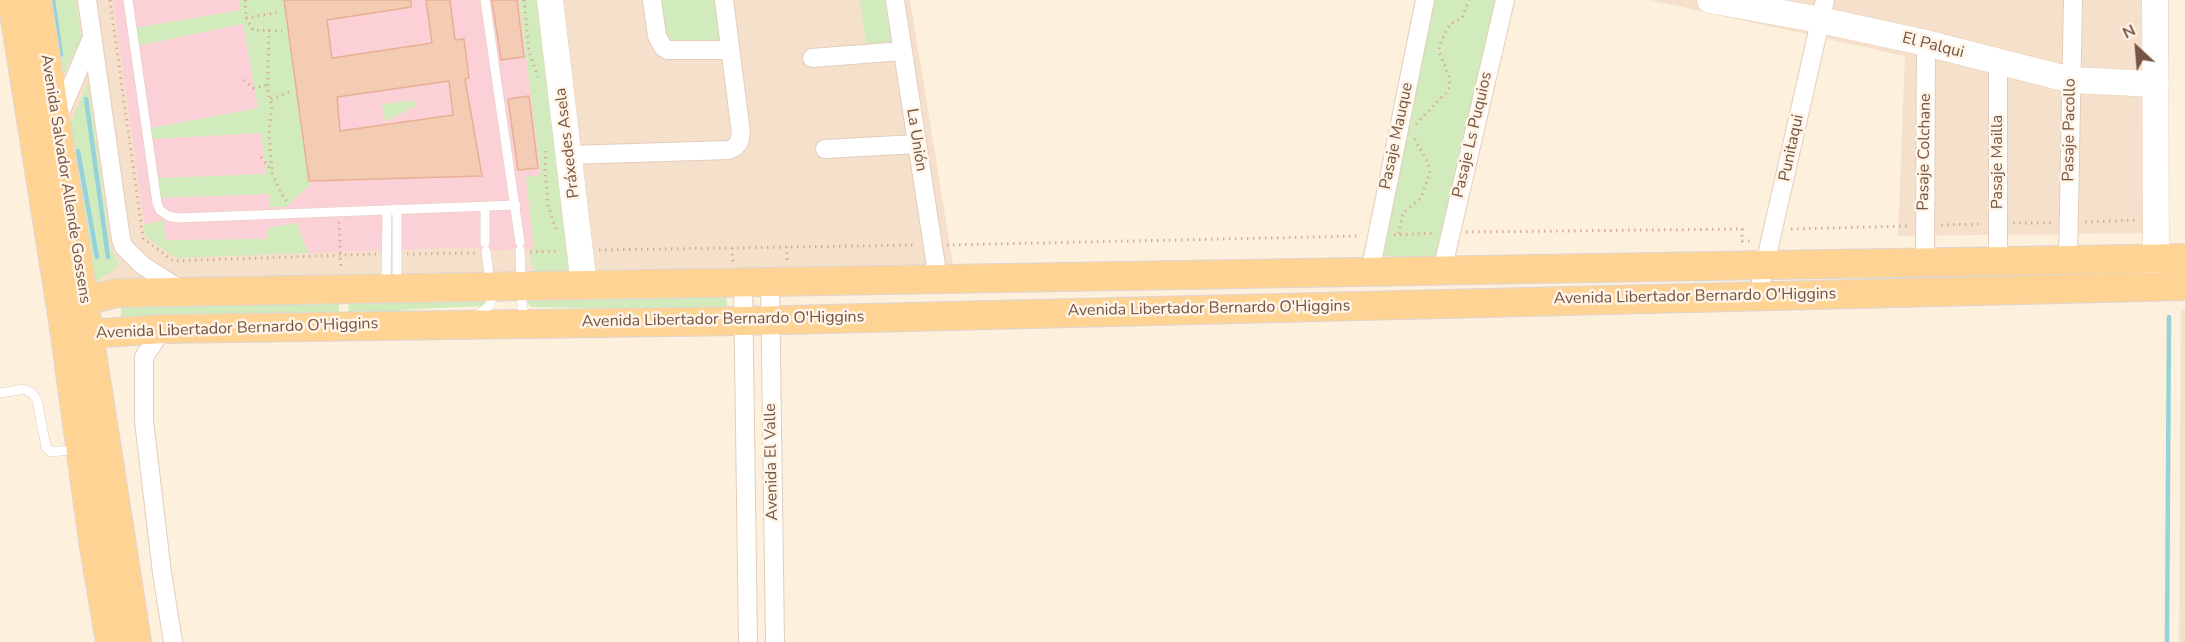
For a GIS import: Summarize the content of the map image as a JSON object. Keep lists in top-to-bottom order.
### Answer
{
  "streets": {
    "main road": ["Avenida Salvador Allende Gossens", "Avenida Libertador Bernardo O'Higgins"],
    "street": [
      "El Palqui",
      "Pasaje Pacollo",
      "Pasaje Ls Puquios",
      "Pasaje Mauque",
      "La Unión",
      "Práxedes Asela",
      "Punitaqui",
      "Pasaje Colchane",
      "Pasaje Mailla",
      "Avenida El Valle"
    ]
  },
  "crossings": [
    ["El Palqui", "Pasaje Pacollo"],
    ["El Palqui", "Punitaqui"],
    ["El Palqui", "Pasaje Colchane"],
    ["El Palqui", "Pasaje Mailla"],
    ["Pasaje Pacollo", "Avenida Libertador Bernardo O'Higgins"],
    ["Pasaje Ls Puquios", "Avenida Libertador Bernardo O'Higgins"],
    ["Pasaje Mauque", "Avenida Libertador Bernardo O'Higgins"],
    ["La Unión", "Avenida Libertador Bernardo O'Higgins"],
    ["Práxedes Asela", "Avenida Libertador Bernardo O'Higgins"],
    ["Punitaqui", "Avenida Libertador Bernardo O'Higgins"],
    ["Pasaje Colchane", "Avenida Libertador Bernardo O'Higgins"],
    ["Pasaje Mailla", "Avenida Libertador Bernardo O'Higgins"],
    ["Avenida Salvador Allende Gossens", "Avenida Libertador Bernardo O'Higgins"],
    ["Avenida Libertador Bernardo O'Higgins", "Avenida El Valle"]
  ],
  "north": "top left"
}
